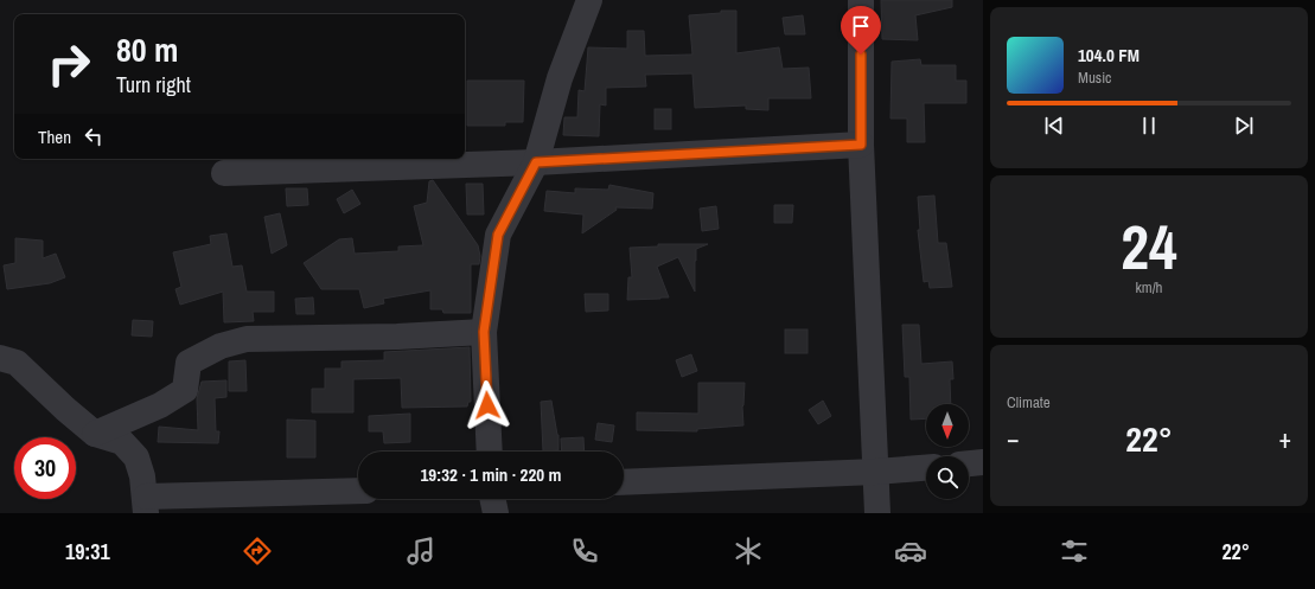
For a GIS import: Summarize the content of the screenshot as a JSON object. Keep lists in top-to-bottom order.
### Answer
{
  "north": "bottom",
  "page": {
    "turn": ["80 m", "Turn right"],
    "song": ["104.0 FM", "Music"],
    "then": "Then",
    "tile": [
      ["24", "km/h"],
      "Climate"
    ],
    "heat": ["−", "22°", "+"],
    "limit": "30",
    "trip": "19:32 · 1 min · 220 m",
    "tabs": ["19:31", "22°"]
  }
}
